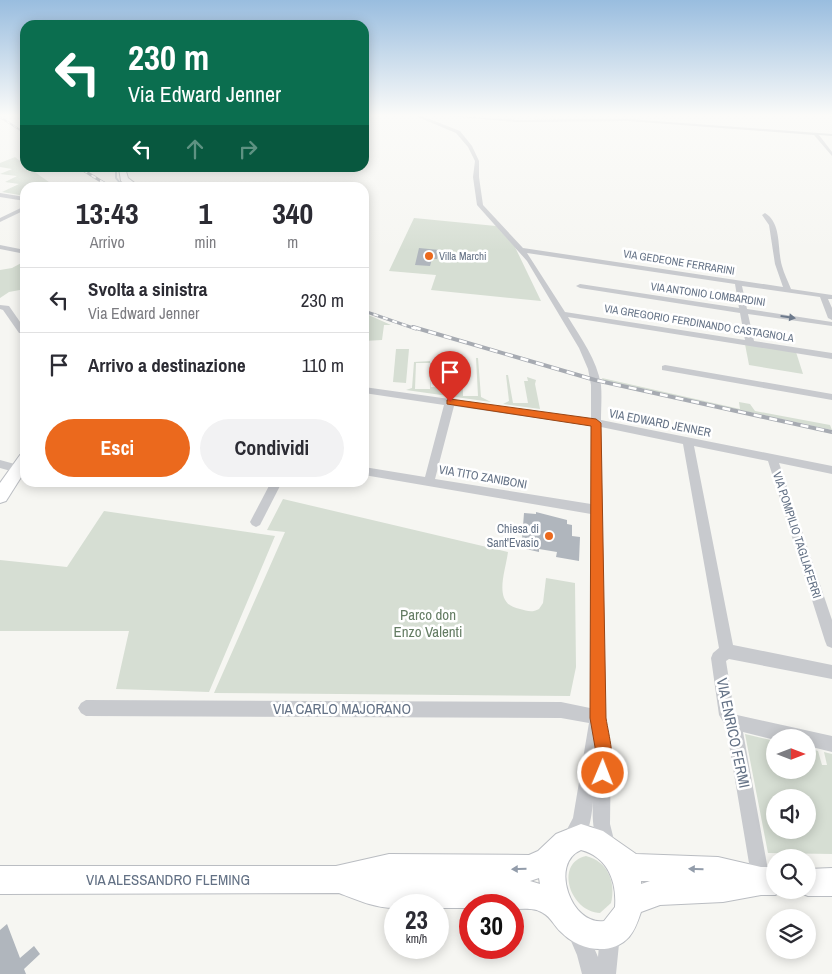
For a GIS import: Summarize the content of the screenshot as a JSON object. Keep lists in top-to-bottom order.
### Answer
{
  "streets": {
    "main road": ["VIA ALESSANDRO FLEMING"],
    "street": [
      "VIA GEDEONE FERRARINI",
      "VIA ANTONIO LOMBARDINI",
      "VIA GREGORIO FERDINANDO CASTAGNOLA",
      "VIA EDWARD JENNER",
      "VIA TITO ZANIBONI",
      "VIA POMPILIO TAGLIAFERRI",
      "VIA CARLO MAJORANO",
      "VIA ENRICO FERMI"
    ]
  },
  "crossings": [
    ["VIA EDWARD JENNER", "VIA POMPILIO TAGLIAFERRI"],
    ["VIA EDWARD JENNER", "VIA ENRICO FERMI"]
  ],
  "parks": ["Parco don Enzo Valenti"],
  "places": ["Villa Marchi", "Chiesa di Sant'Evasio"],
  "north": "right",
  "page": {
    "turn": ["230 m", "Via Edward Jenner"],
    "eta": [
      "13:43",
      "Arrivo",
      "1",
      "min",
      "340",
      "m"
    ],
    "list": [
      {
        "name": "Svolta a sinistra",
        "note": "Via Edward Jenner",
        "value": "230 m"
      },
      {
        "name": "Arrivo a destinazione",
        "value": "110 m"
      }
    ],
    "buttons": ["Esci", "Condividi"],
    "speed": "23 km/h",
    "limit": "30"
  }
}
